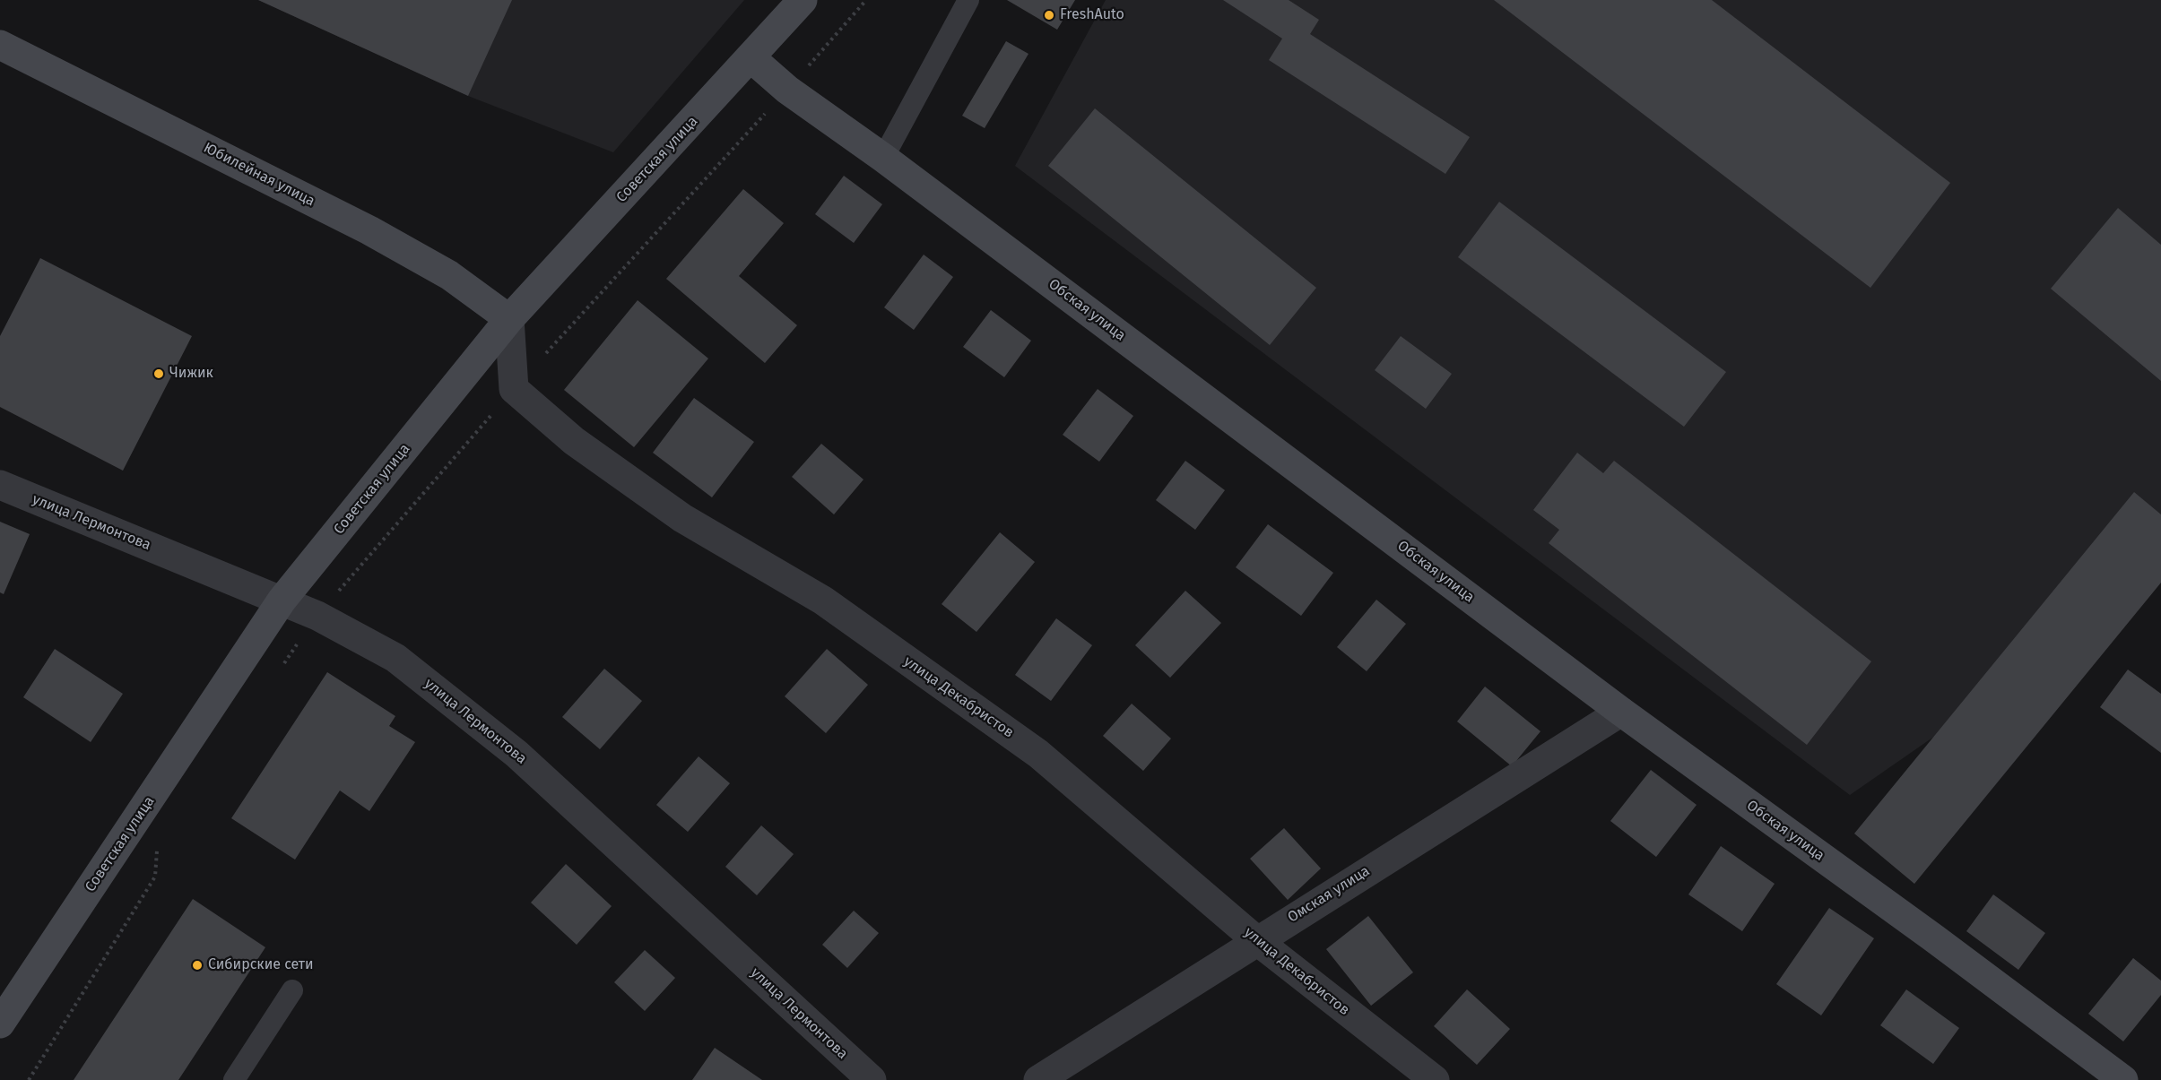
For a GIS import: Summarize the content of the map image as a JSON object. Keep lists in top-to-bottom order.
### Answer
{
  "streets": {
    "main road": ["Советская улица", "Юбилейная улица", "Обская улица"],
    "street": ["улица Лермонтова", "улица Декабристов", "Омская улица"]
  },
  "crossings": [
    ["Советская улица", "Юбилейная улица"],
    ["Советская улица", "Обская улица"],
    ["Советская улица", "улица Лермонтова"],
    ["Обская улица", "Омская улица"],
    ["улица Декабристов", "Омская улица"]
  ],
  "places": ["FreshAuto", "Чижик", "Сибирские сети"]
}
